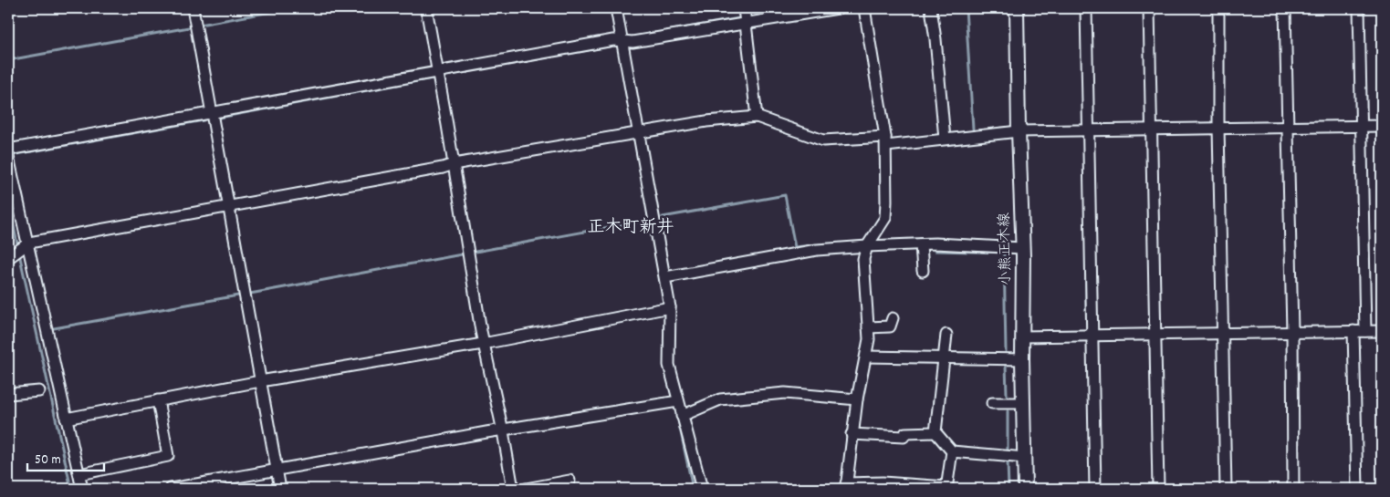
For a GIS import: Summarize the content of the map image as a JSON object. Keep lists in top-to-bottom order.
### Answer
{
  "streets": {
    "main road": ["小熊正木線"]
  },
  "districts": ["正木町新井"],
  "scale_bar": "50 m"
}
